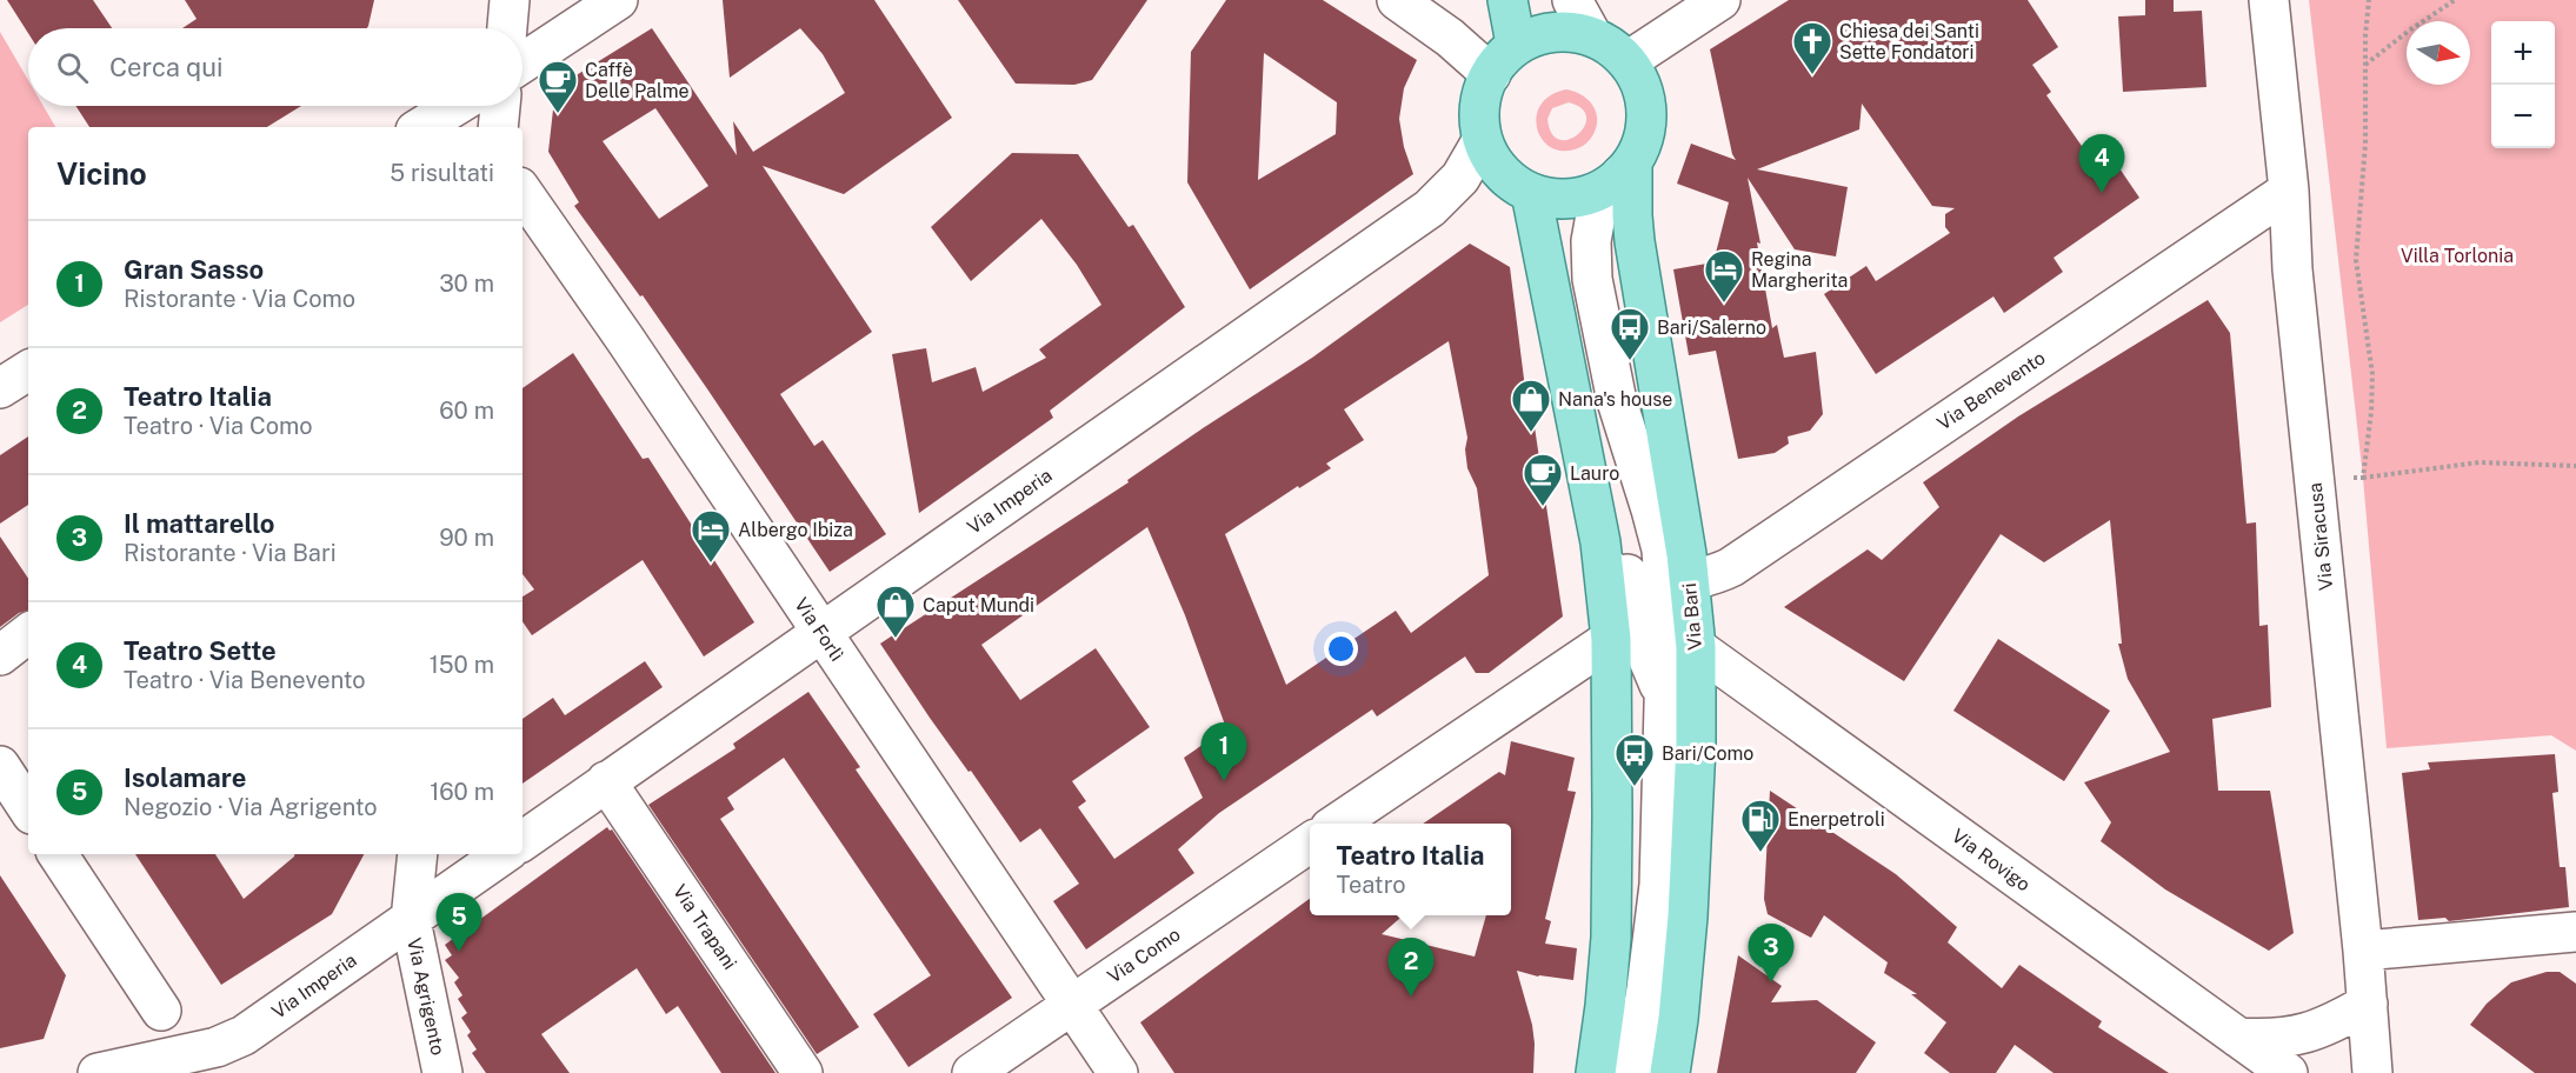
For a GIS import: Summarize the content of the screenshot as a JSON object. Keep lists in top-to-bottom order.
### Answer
{
  "streets": {
    "main road": ["Via Bari"],
    "street": [
      "Via Benevento",
      "Via Imperia",
      "Via Siracusa",
      "Via Forlì",
      "Via Rovigo",
      "Via Trapani",
      "Via Como",
      "Via Agrigento"
    ]
  },
  "crossings": [
    ["Via Benevento", "Via Siracusa"],
    ["Via Benevento", "Via Bari"],
    ["Via Imperia", "Via Bari"],
    ["Via Imperia", "Via Forlì"],
    ["Via Imperia", "Via Trapani"],
    ["Via Imperia", "Via Agrigento"],
    ["Via Bari", "Via Rovigo"],
    ["Via Forlì", "Via Como"]
  ],
  "parks": ["Villa Torlonia"],
  "places": {
    "church": ["Chiesa dei Santi Sette Fondatori"],
    "cafe": ["Caffè Delle Palme", "Lauro"],
    "hotel": ["Regina Margherita", "Albergo Ibiza"],
    "bus stop": ["Bari/Salerno", "Bari/Como"],
    "shop": ["Nana's house", "Caput Mundi"],
    "fuel station": ["Enerpetroli"]
  },
  "north": "right",
  "page": {
    "map_buttons": ["+", "−"],
    "search": "Cerca qui",
    "heading": ["Vicino", "5 risultati"],
    "pins": [
      "4",
      "1",
      "5",
      "3",
      "2"
    ],
    "list": [
      {
        "mark": "1",
        "name": "Gran Sasso",
        "note": "Ristorante · Via Como",
        "value": "30 m"
      },
      {
        "mark": "2",
        "name": "Teatro Italia",
        "note": "Teatro · Via Como",
        "value": "60 m"
      },
      {
        "mark": "3",
        "name": "Il mattarello",
        "note": "Ristorante · Via Bari",
        "value": "90 m"
      },
      {
        "mark": "4",
        "name": "Teatro Sette",
        "note": "Teatro · Via Benevento",
        "value": "150 m"
      },
      {
        "mark": "5",
        "name": "Isolamare",
        "note": "Negozio · Via Agrigento",
        "value": "160 m"
      }
    ],
    "popup": ["Teatro Italia", "Teatro"]
  }
}
